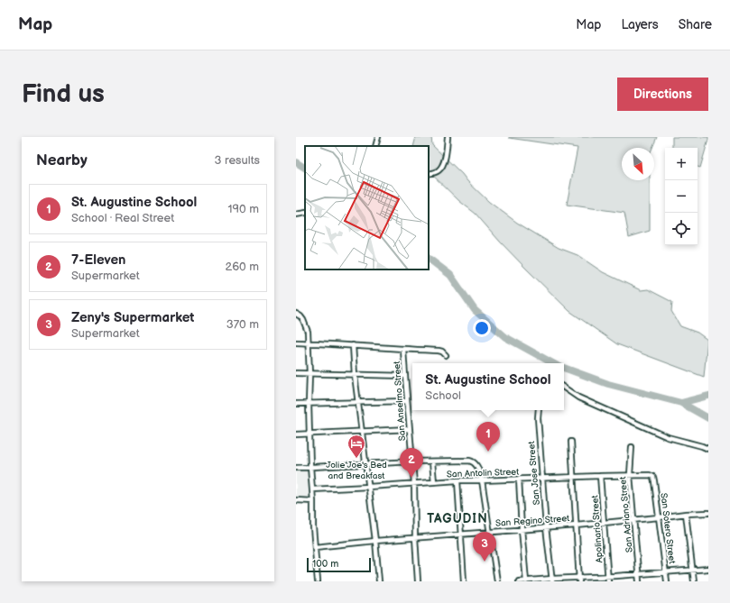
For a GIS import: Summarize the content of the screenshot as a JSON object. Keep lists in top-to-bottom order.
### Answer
{
  "streets": {
    "street": [
      "San Anselmo Street",
      "San Antolin Street",
      "San Jose Street",
      "San Adriano Street",
      "San Regino Street",
      "San Sotero Street",
      "Apolinario Street"
    ]
  },
  "crossings": [
    ["San Anselmo Street", "San Antolin Street"],
    ["San Anselmo Street", "San Regino Street"],
    ["San Antolin Street", "San Jose Street"],
    ["San Antolin Street", "San Adriano Street"],
    ["San Antolin Street", "San Sotero Street"],
    ["San Antolin Street", "Apolinario Street"],
    ["San Jose Street", "San Regino Street"],
    ["San Adriano Street", "San Regino Street"],
    ["San Regino Street", "San Sotero Street"],
    ["San Regino Street", "Apolinario Street"]
  ],
  "districts": ["TAGUDIN"],
  "places": {
    "hotel": ["Jolie Joe's Bed and Breakfast"]
  },
  "scale_bar": "100 m",
  "north": "bottom right",
  "page": {
    "header": "Map",
    "nav": ["Map", "Layers", "Share"],
    "buttons": "Directions",
    "title": "Find us",
    "heading": ["Nearby", "3 results"],
    "map_buttons": ["+", "−"],
    "list": [
      {
        "mark": "1",
        "name": "St. Augustine School",
        "note": "School · Real Street",
        "value": "190 m"
      },
      {
        "mark": "2",
        "name": "7-Eleven",
        "note": "Supermarket",
        "value": "260 m"
      },
      {
        "mark": "3",
        "name": "Zeny's Supermarket",
        "note": "Supermarket",
        "value": "370 m"
      }
    ],
    "popup": ["St. Augustine School", "School"],
    "pins": ["1", "2", "3"],
    "scale": "100 m"
  }
}
